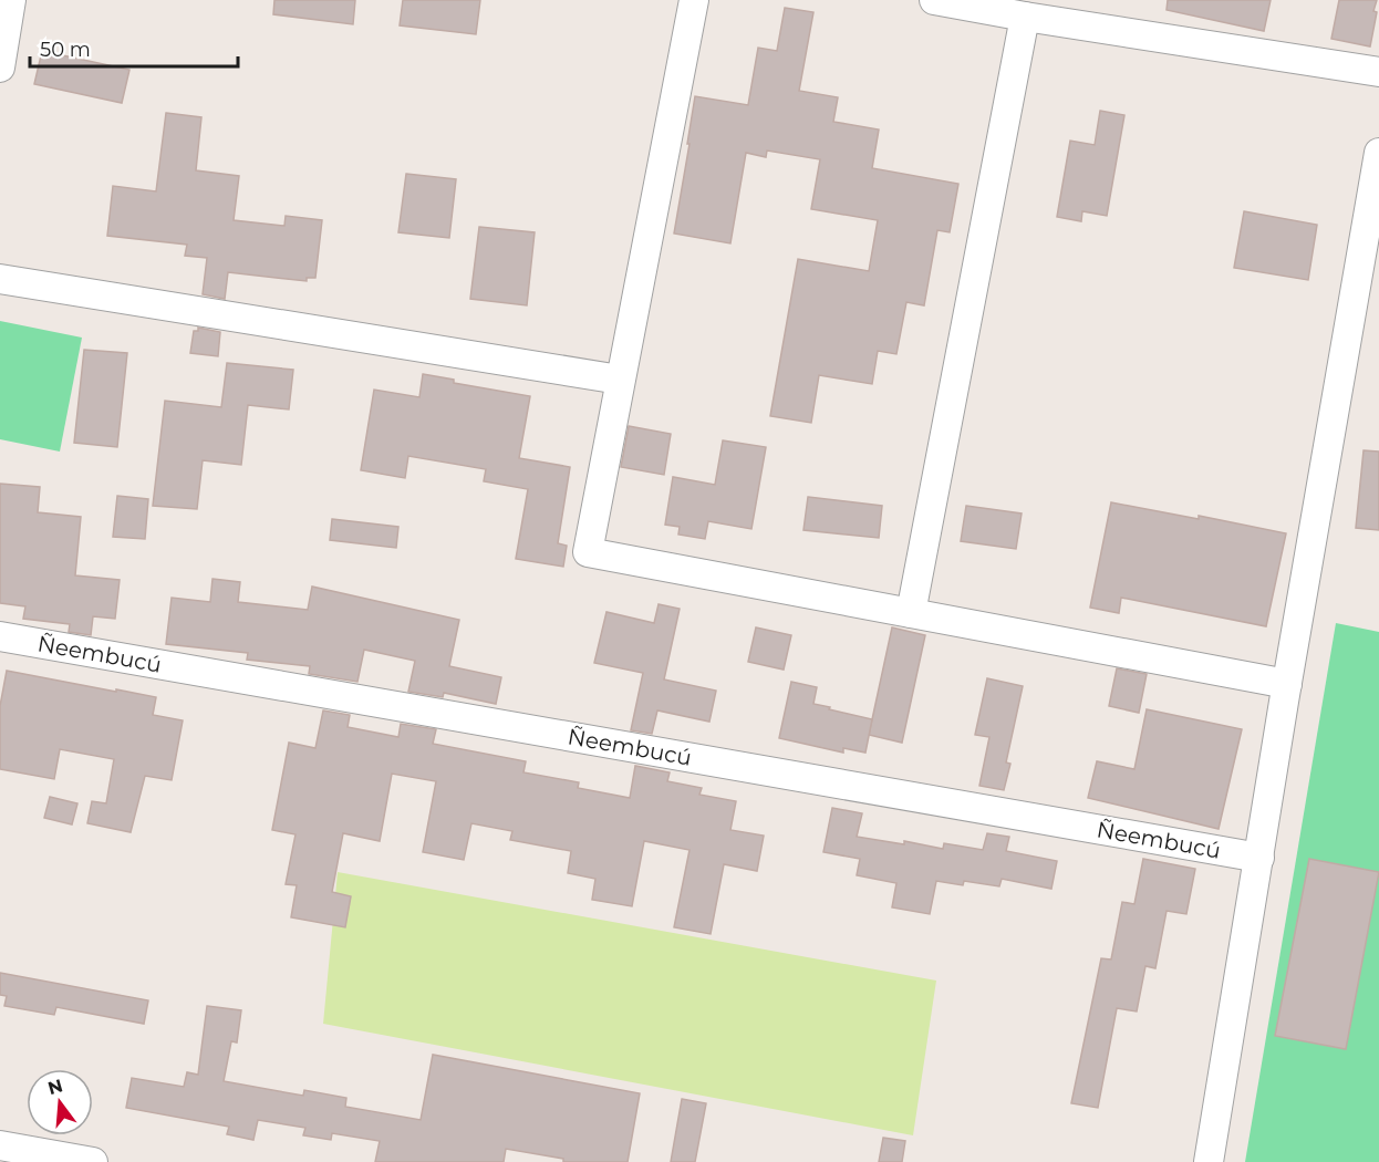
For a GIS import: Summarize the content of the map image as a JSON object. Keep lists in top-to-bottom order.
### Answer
{
  "streets": {
    "street": ["Ñeembucú"]
  },
  "scale_bar": "50 m",
  "north": "top"
}
